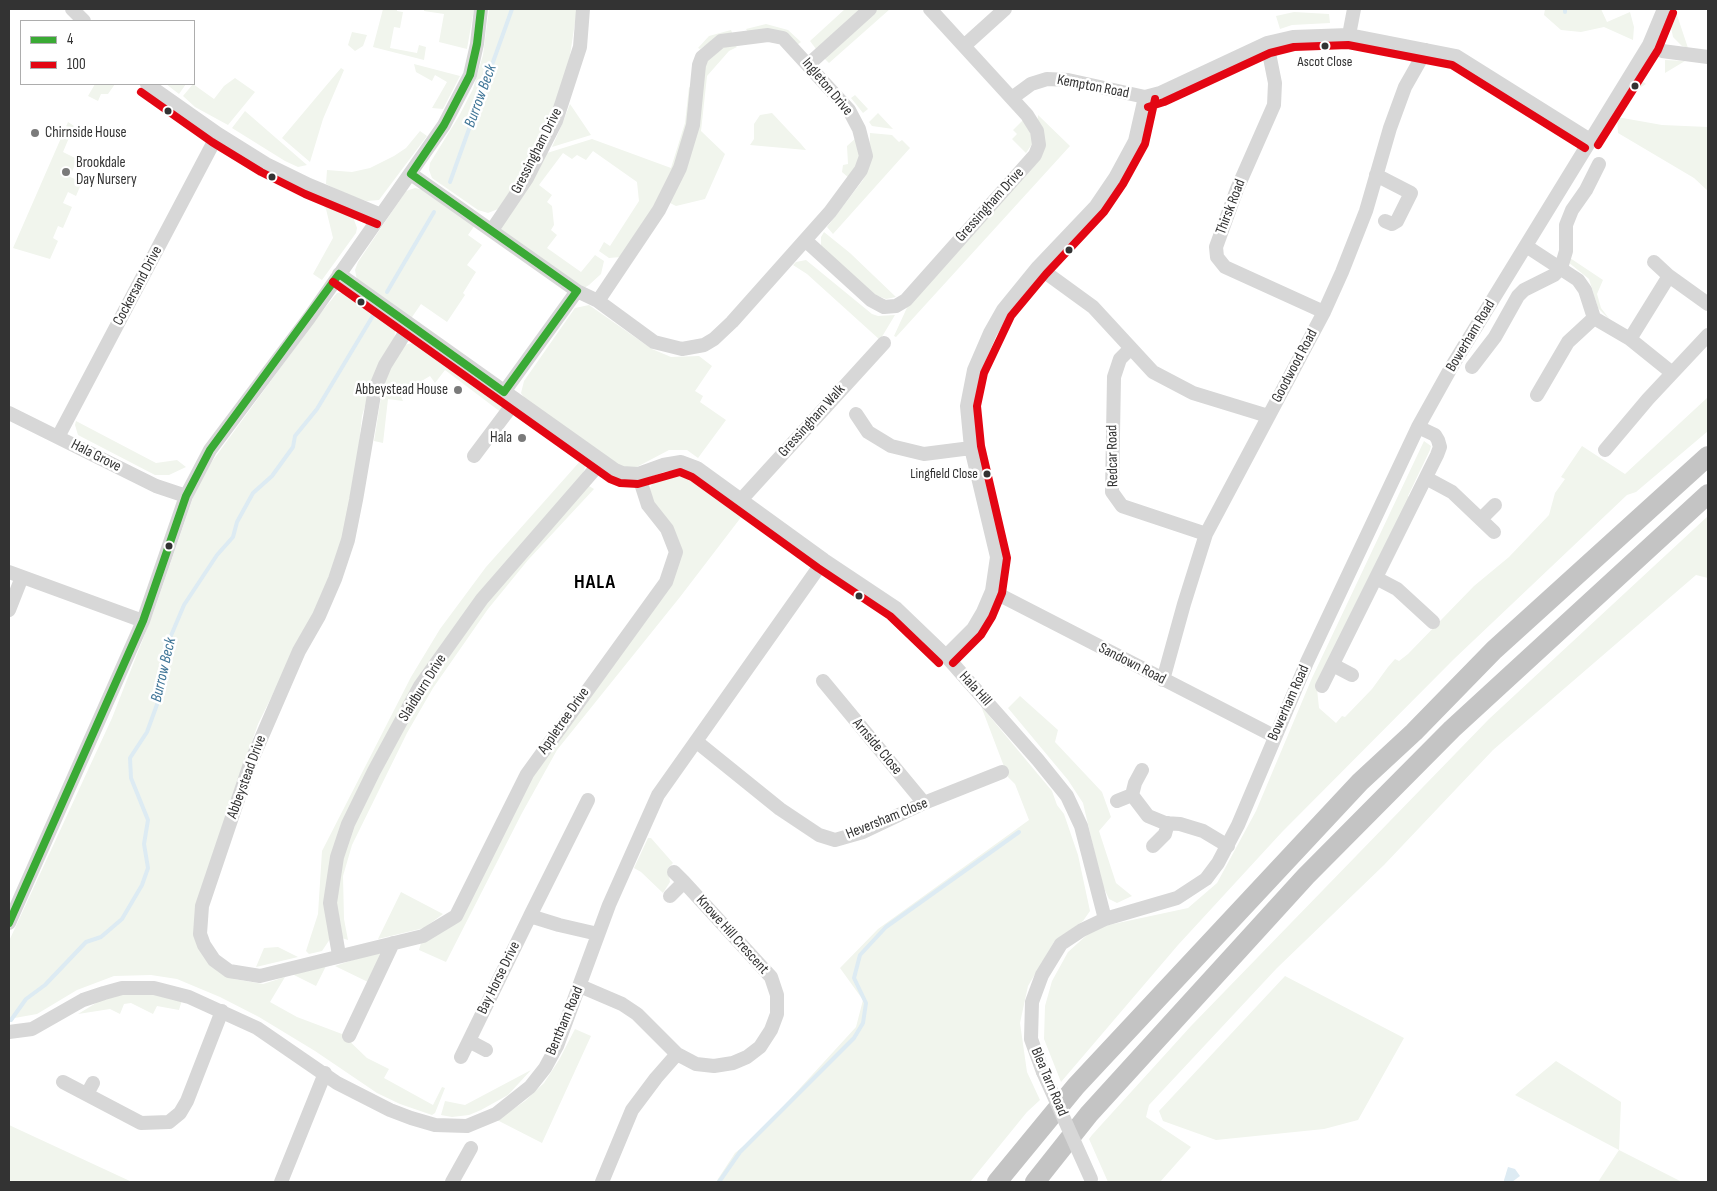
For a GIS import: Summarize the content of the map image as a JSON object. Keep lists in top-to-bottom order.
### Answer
{
  "streets": {
    "street": [
      "Ingleton Drive",
      "Kempton Road",
      "Gressingham Drive",
      "Thirsk Road",
      "Cockersand Drive",
      "Bowerham Road",
      "Goodwood Road",
      "Gressingham Walk",
      "Hala Grove",
      "Redcar Road",
      "Sandown Road",
      "Slaidburn Drive",
      "Hala Hill",
      "Appletree Drive",
      "Arnside Close",
      "Abbeystead Drive",
      "Heversham Close",
      "Knowe Hill Crescent",
      "Bay Horse Drive",
      "Bentham Road",
      "Blea Tarn Road"
    ]
  },
  "crossings": [
    ["Ingleton Drive", "Gressingham Drive"],
    ["Kempton Road", "Gressingham Drive"],
    ["Kempton Road", "Thirsk Road"],
    ["Kempton Road", "Bowerham Road"],
    ["Kempton Road", "Goodwood Road"],
    ["Thirsk Road", "Goodwood Road"],
    ["Cockersand Drive", "Hala Grove"],
    ["Bowerham Road", "Sandown Road"],
    ["Bowerham Road", "Hala Hill"],
    ["Bowerham Road", "Blea Tarn Road"],
    ["Goodwood Road", "Redcar Road"],
    ["Goodwood Road", "Sandown Road"],
    ["Gressingham Walk", "Hala Hill"],
    ["Slaidburn Drive", "Abbeystead Drive"],
    ["Hala Hill", "Appletree Drive"],
    ["Hala Hill", "Bentham Road"],
    ["Hala Hill", "Blea Tarn Road"],
    ["Appletree Drive", "Abbeystead Drive"],
    ["Arnside Close", "Heversham Close"],
    ["Heversham Close", "Bentham Road"],
    ["Knowe Hill Crescent", "Bentham Road"]
  ],
  "districts": ["HALA"],
  "water": ["Burrow Beck"],
  "places": [
    "Ascot Close",
    "Chirnside House",
    "Brookdale Day Nursery",
    "Abbeystead House",
    "Hala",
    "Lingfield Close"
  ],
  "lines": ["transit line 4", "transit line 100"],
  "legend": ["4", "100"]
}
